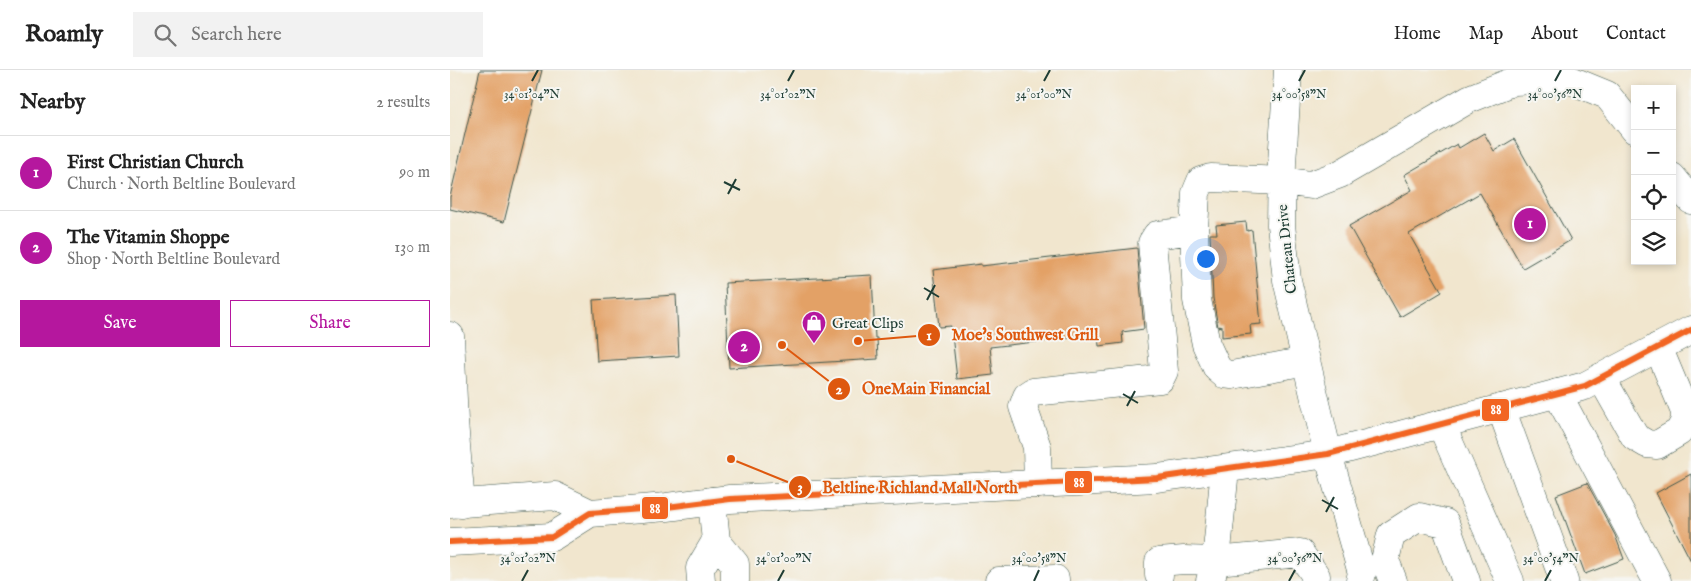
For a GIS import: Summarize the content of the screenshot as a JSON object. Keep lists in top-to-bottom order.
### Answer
{
  "streets": {
    "main road": ["Chateau Drive"]
  },
  "places": {
    "other": ["Moe's Southwest Grill", "OneMain Financial", "Beltline Richland Mall North"],
    "shop": ["Great Clips"]
  },
  "lines": ["transit line 88"],
  "page": {
    "header": "Roamly",
    "search": "Search here",
    "nav": [
      "Home",
      "Map",
      "About",
      "Contact"
    ],
    "heading": ["Nearby", "2 results"],
    "map_buttons": ["+", "−"],
    "list": [
      {
        "mark": "1",
        "name": "First Christian Church",
        "note": "Church · North Beltline Boulevard",
        "value": "90 m"
      },
      {
        "mark": "2",
        "name": "The Vitamin Shoppe",
        "note": "Shop · North Beltline Boulevard",
        "value": "130 m"
      }
    ],
    "pins": ["1", "2"],
    "buttons": ["Save", "Share"]
  },
  "coordinates": [
    "34°01'04\"N",
    "34°01'02\"N",
    "34°01'00\"N",
    "34°00'58\"N",
    "34°00'56\"N",
    "34°00'54\"N"
  ]
}
